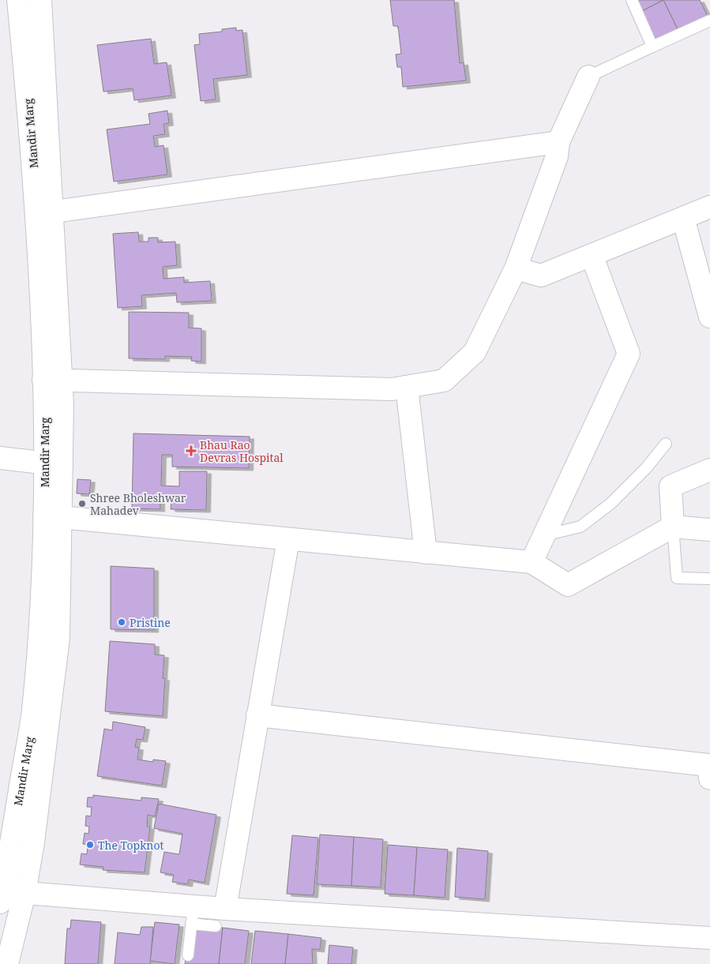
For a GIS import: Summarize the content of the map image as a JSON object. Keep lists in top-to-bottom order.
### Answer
{
  "streets": {
    "street": ["Mandir Marg"]
  },
  "places": {
    "health": ["Bhau Rao Devras Hospital"],
    "other": ["Shree Bholeshwar Mahadev", "Pristine", "The Topknot"]
  }
}
